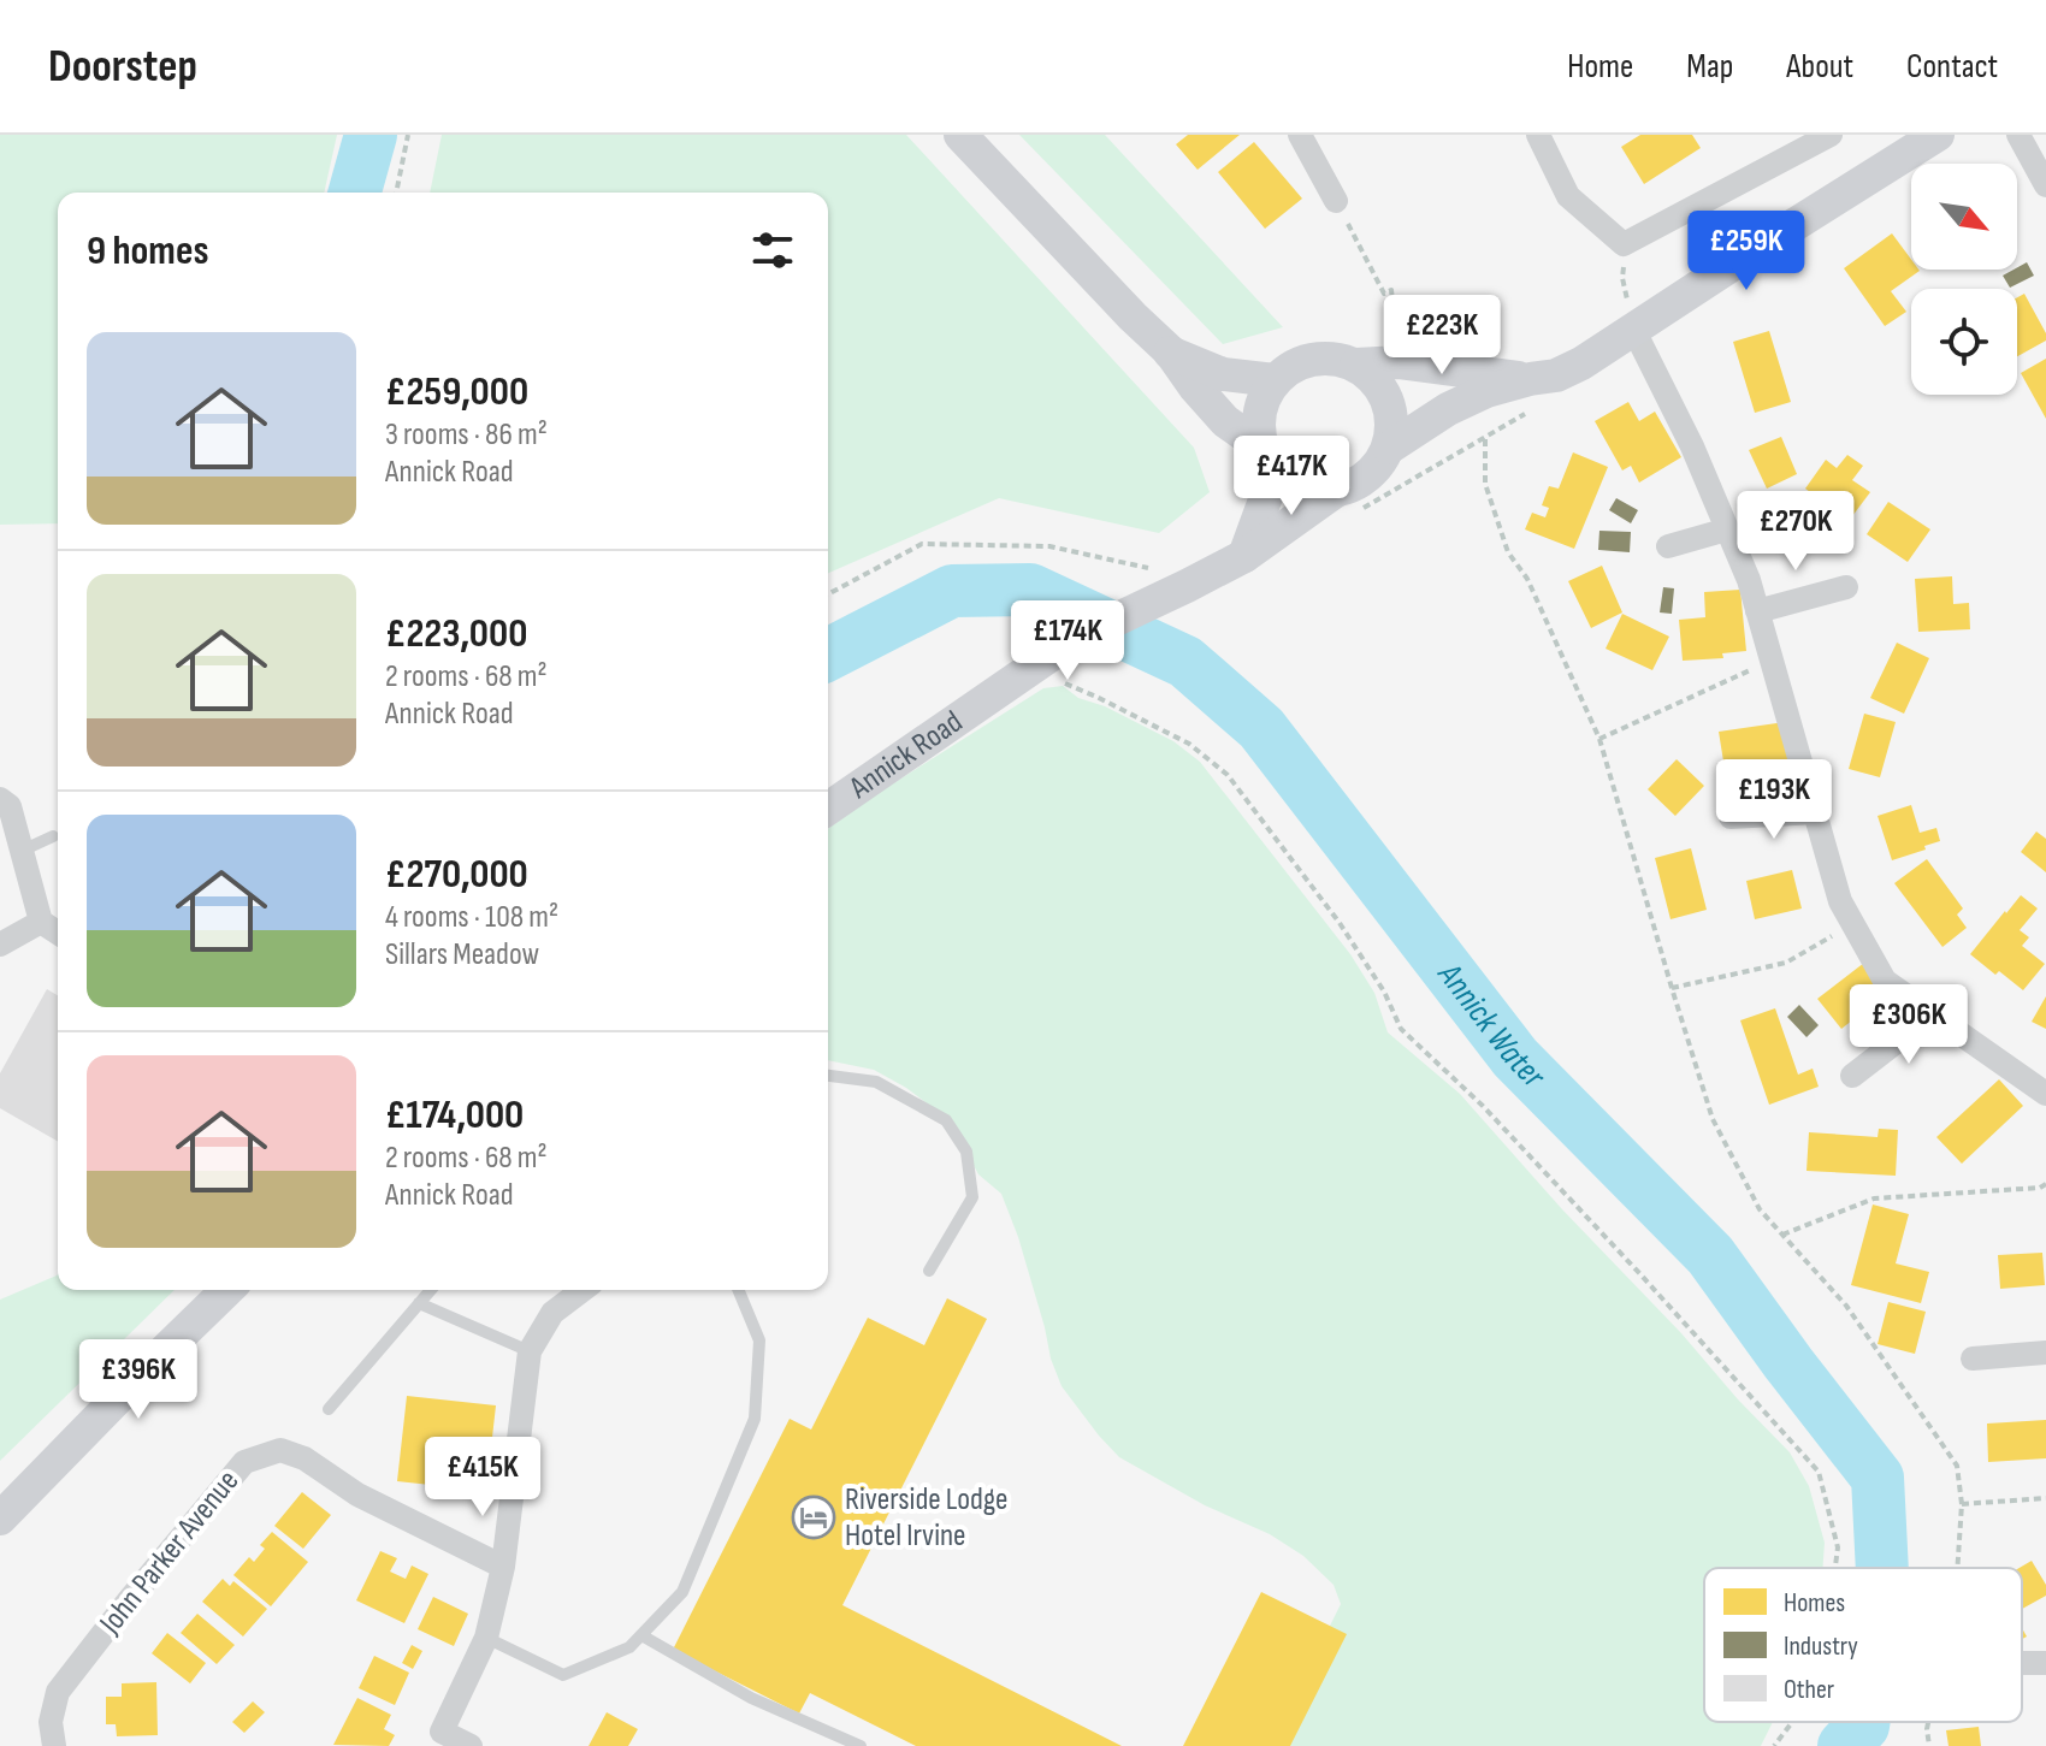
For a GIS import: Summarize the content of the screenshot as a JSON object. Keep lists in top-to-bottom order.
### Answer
{
  "streets": {
    "main road": ["Annick Road"],
    "street": ["John Parker Avenue"]
  },
  "water": ["Annick Water"],
  "places": {
    "hotel": ["Riverside Lodge Hotel Irvine"]
  },
  "legend": ["Homes", "Industry", "Other"],
  "north": "bottom right",
  "page": {
    "header": "Doorstep",
    "nav": [
      "Home",
      "Map",
      "About",
      "Contact"
    ],
    "heading": "9 homes",
    "price": [
      "£259K",
      "£223K",
      "£417K",
      "£270K",
      "£174K",
      "£193K",
      "£306K",
      "£396K",
      "£415K"
    ],
    "list": [
      {
        "name": "£259,000",
        "note": "3 rooms · 86 m² · Annick Road"
      },
      {
        "name": "£223,000",
        "note": "2 rooms · 68 m² · Annick Road"
      },
      {
        "name": "£270,000",
        "note": "4 rooms · 108 m² · Sillars Meadow"
      },
      {
        "name": "£174,000",
        "note": "2 rooms · 68 m² · Annick Road"
      }
    ]
  }
}
